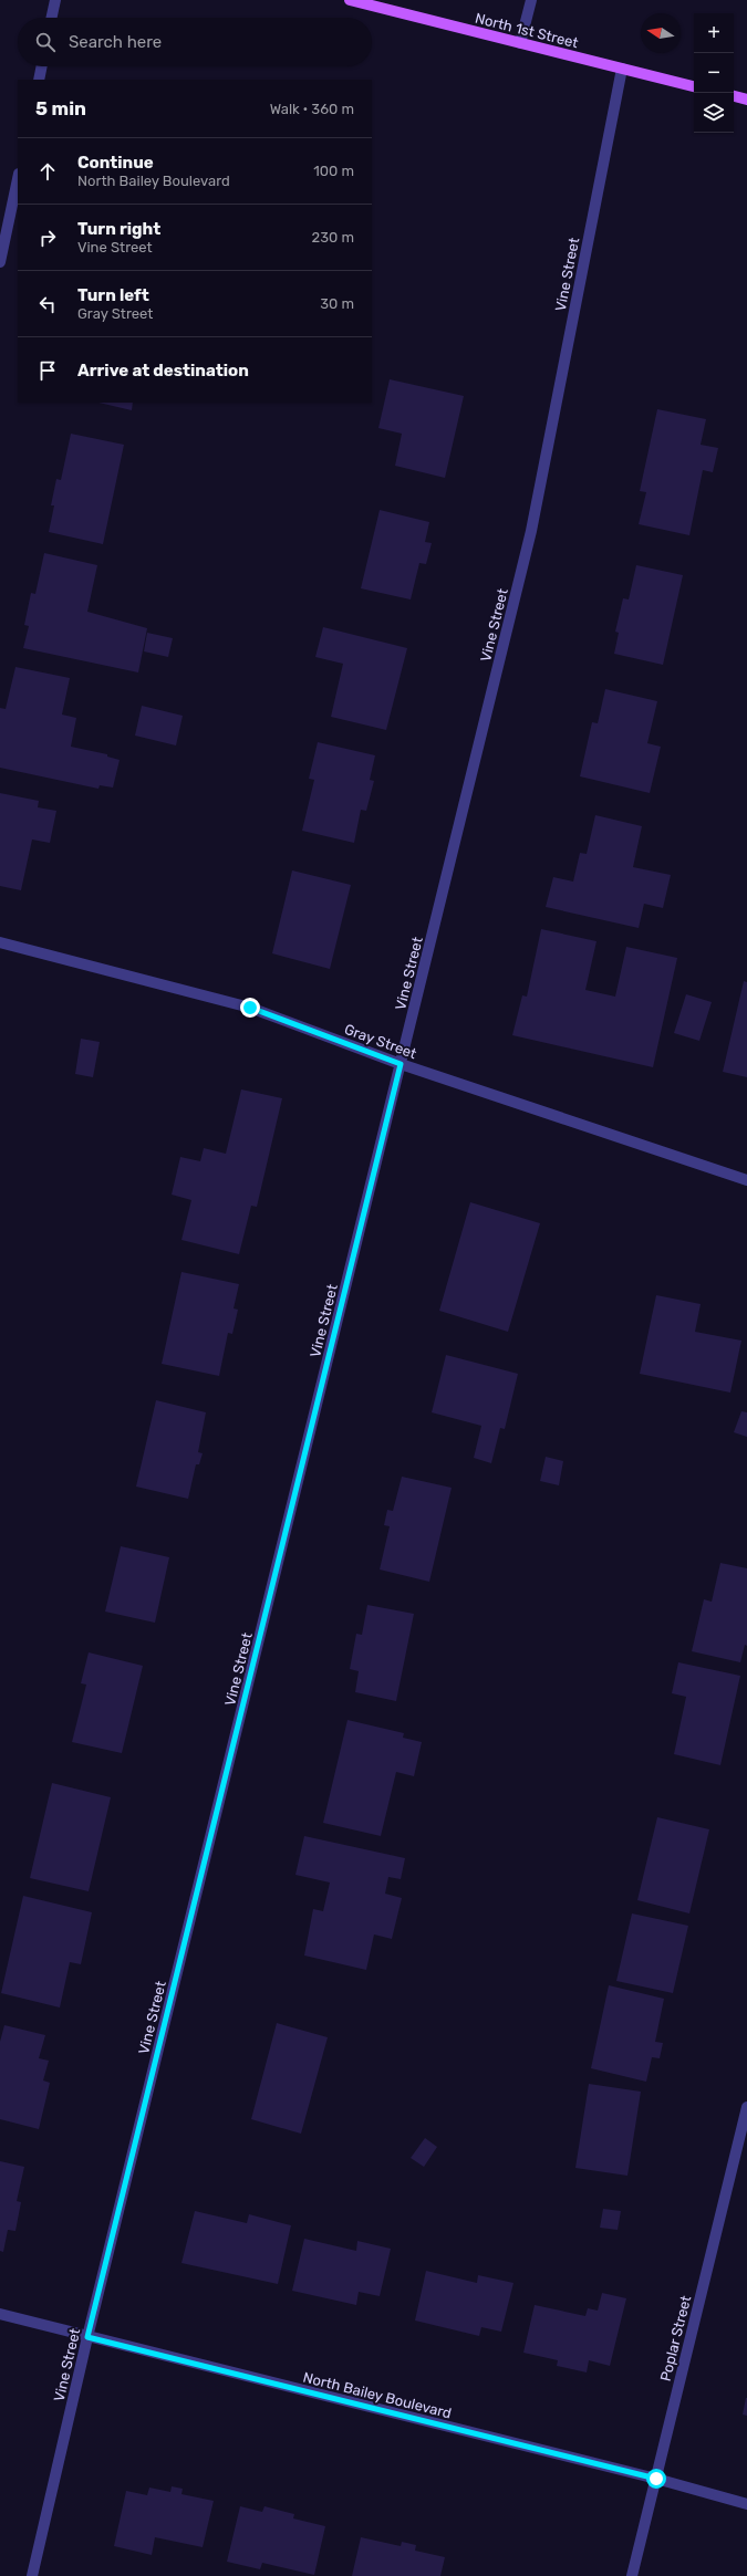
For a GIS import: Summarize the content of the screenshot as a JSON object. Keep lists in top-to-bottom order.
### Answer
{
  "streets": {
    "main road": ["North 1st Street"],
    "street": [
      "Vine Street",
      "Gray Street",
      "Poplar Street",
      "North Bailey Boulevard"
    ]
  },
  "crossings": [
    ["North 1st Street", "Vine Street"],
    ["Vine Street", "Gray Street"],
    ["Vine Street", "North Bailey Boulevard"],
    ["Poplar Street", "North Bailey Boulevard"]
  ],
  "north": "left",
  "page": {
    "map_buttons": ["+", "−"],
    "search": "Search here",
    "heading": ["5 min", "Walk · 360 m"],
    "list": [
      ["Continue", "North Bailey Boulevard", "100 m"],
      ["Turn right", "Vine Street", "230 m"],
      ["Turn left", "Gray Street", "30 m"],
      "Arrive at destination"
    ]
  }
}
